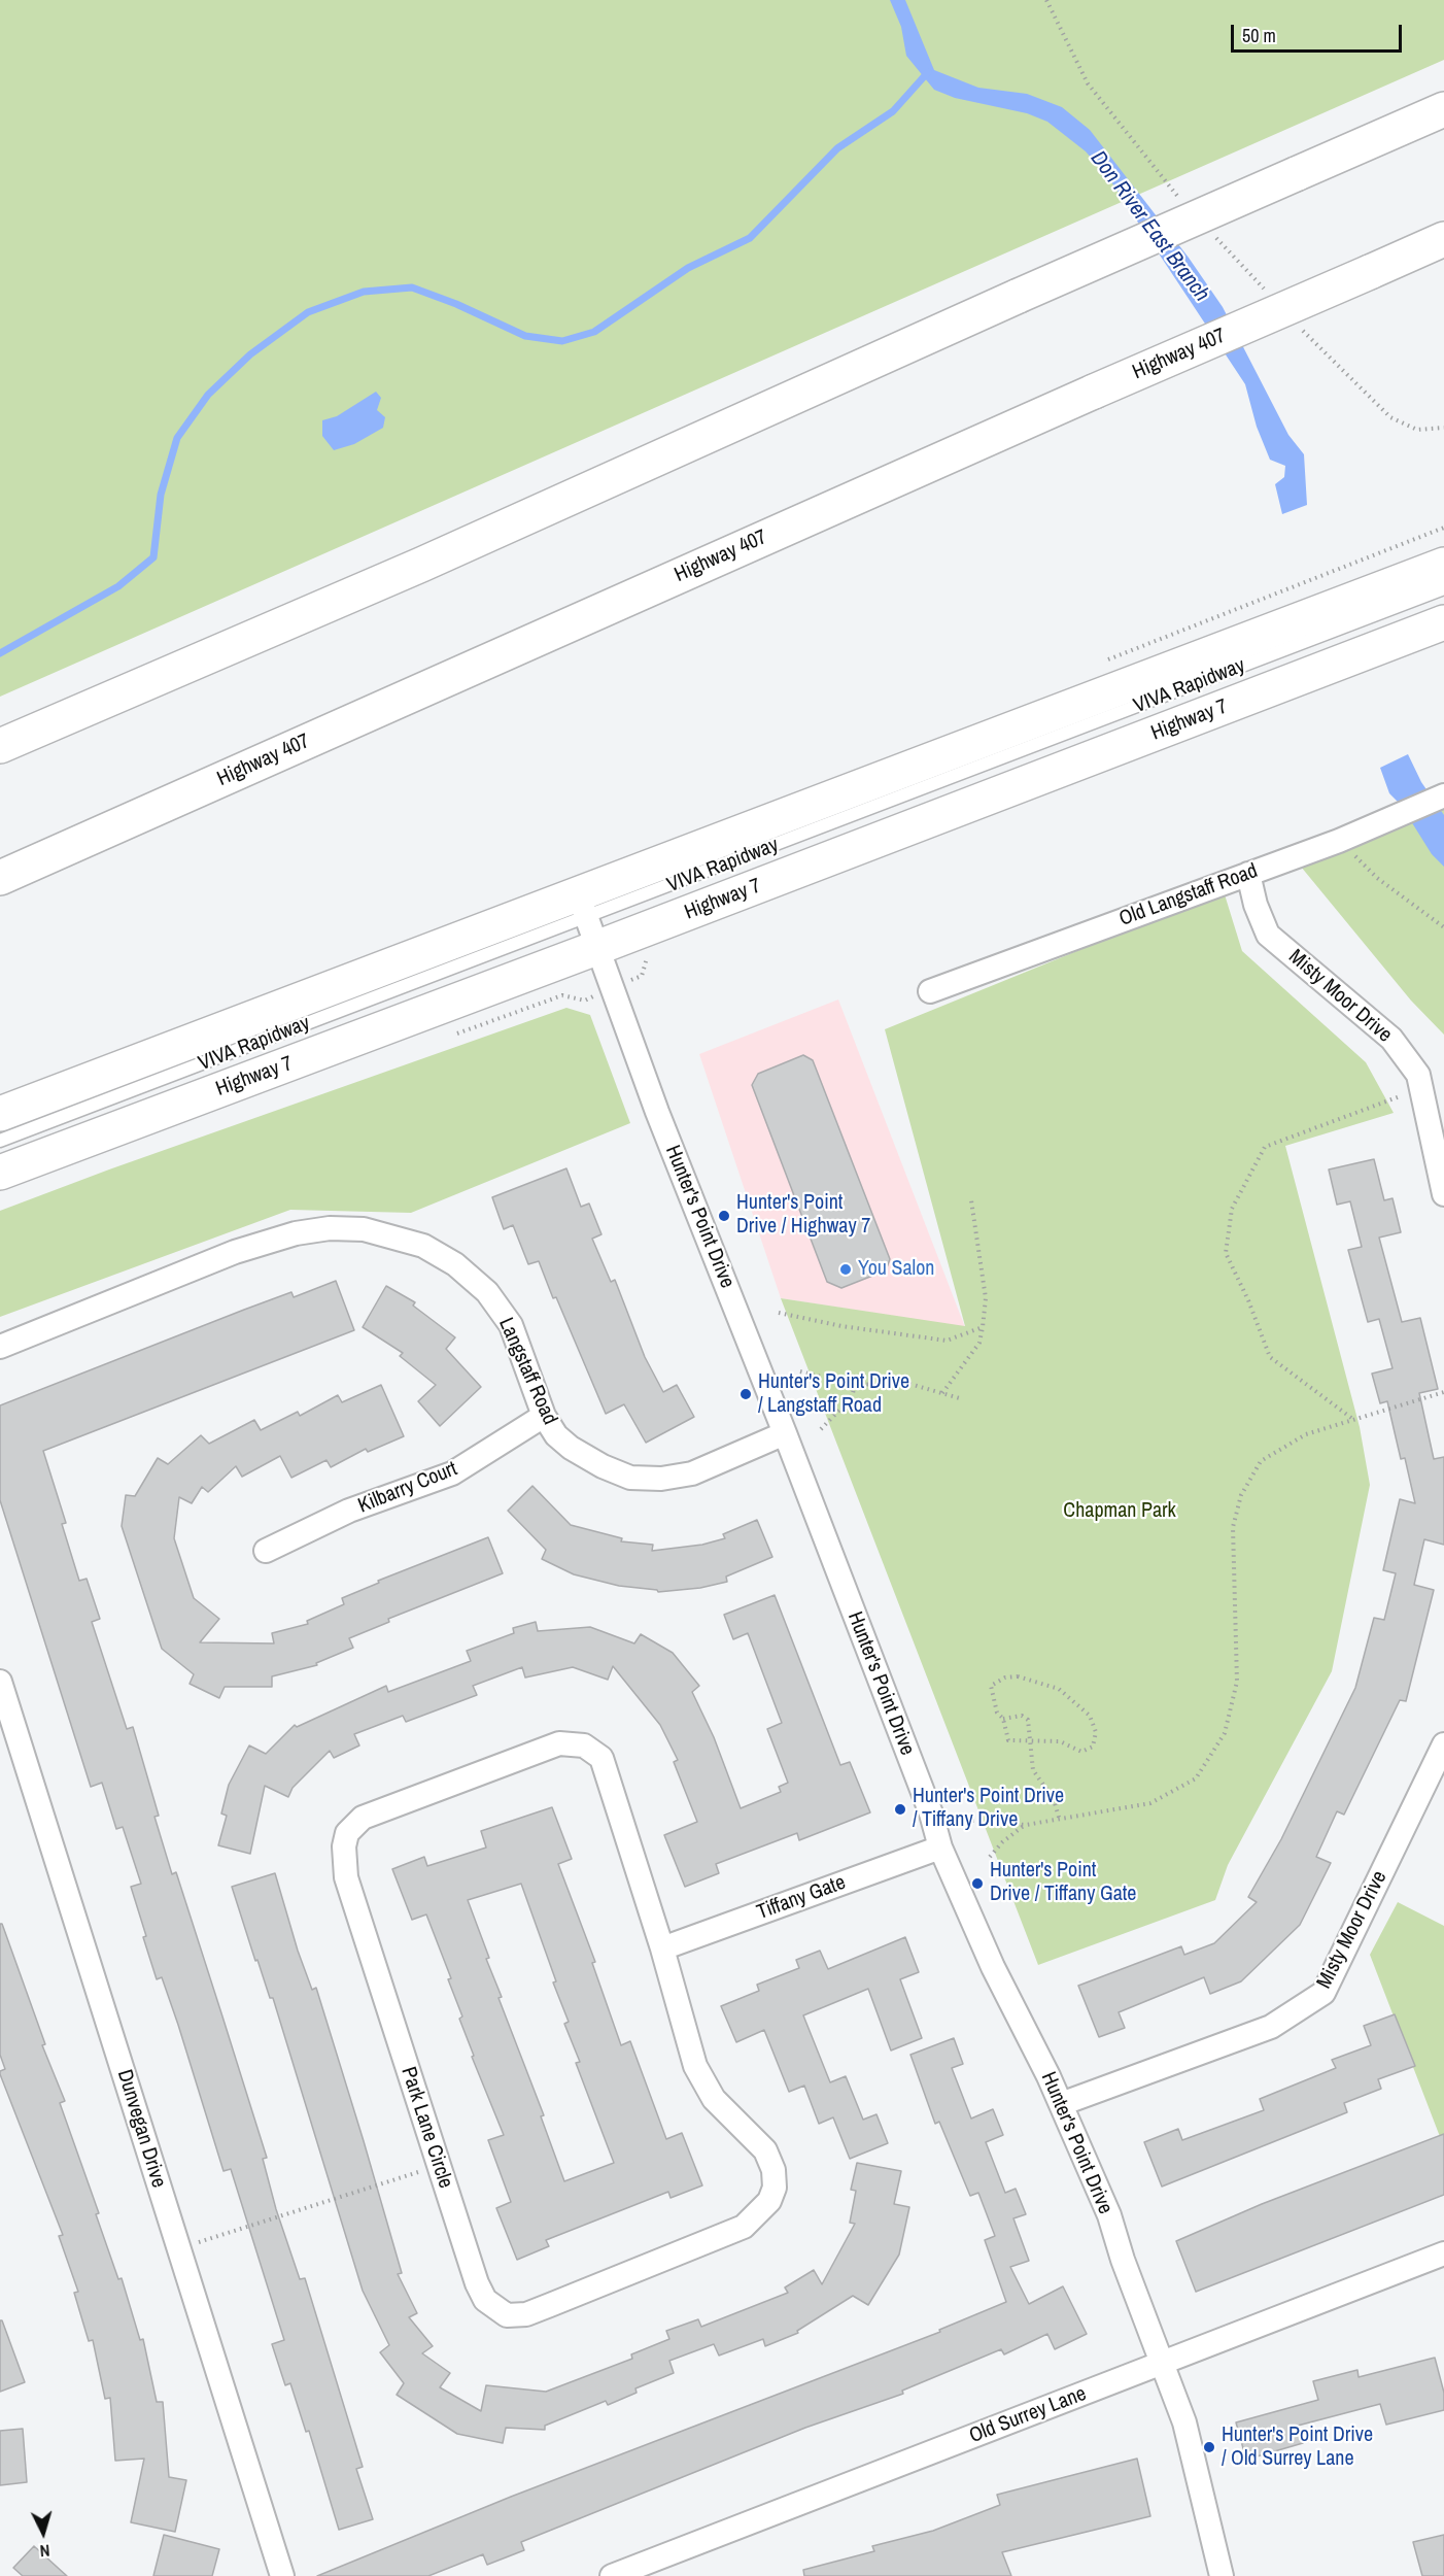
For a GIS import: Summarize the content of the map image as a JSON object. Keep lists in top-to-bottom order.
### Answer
{
  "streets": {
    "main road": ["Highway 407", "Highway 7"],
    "street": [
      "Old Langstaff Road",
      "Misty Moor Drive",
      "Hunter's Point Drive",
      "Langstaff Road",
      "Kilbarry Court",
      "Tiffany Gate",
      "Park Lane Circle",
      "Dunvegan Drive",
      "Old Surrey Lane"
    ],
    "lane": ["VIVA Rapidway"]
  },
  "crossings": [
    ["VIVA Rapidway", "Highway 7"],
    ["VIVA Rapidway", "Hunter's Point Drive"],
    ["Highway 7", "Hunter's Point Drive"],
    ["Old Langstaff Road", "Misty Moor Drive"],
    ["Misty Moor Drive", "Hunter's Point Drive"],
    ["Hunter's Point Drive", "Langstaff Road"],
    ["Hunter's Point Drive", "Tiffany Gate"],
    ["Hunter's Point Drive", "Old Surrey Lane"],
    ["Langstaff Road", "Kilbarry Court"],
    ["Tiffany Gate", "Park Lane Circle"]
  ],
  "water": ["Don River East Branch"],
  "parks": ["Chapman Park"],
  "places": [
    "Hunter's Point Drive / Highway 7",
    "You Salon",
    "Hunter's Point Drive / Langstaff Road",
    "Hunter's Point Drive / Tiffany Drive",
    "Hunter's Point Drive / Tiffany Gate",
    "Hunter's Point Drive / Old Surrey Lane"
  ],
  "scale_bar": "50 m",
  "north": "bottom"
}
